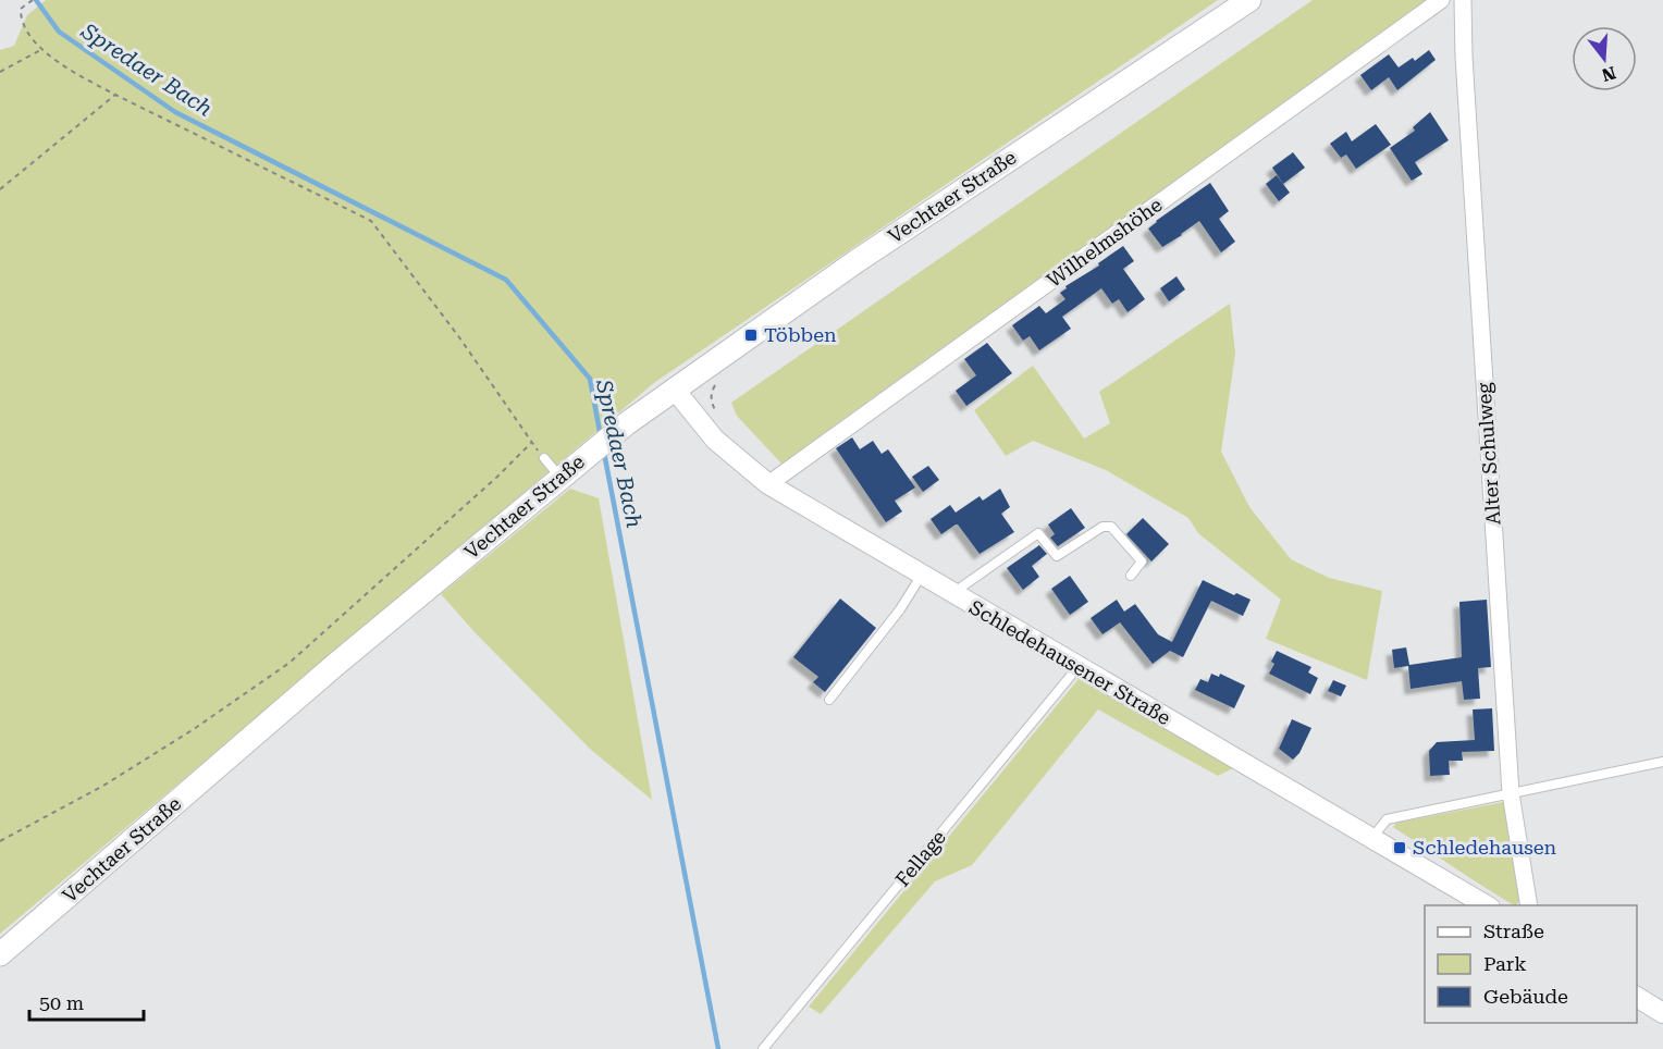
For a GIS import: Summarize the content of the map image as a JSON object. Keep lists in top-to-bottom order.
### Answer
{
  "streets": {
    "main road": ["Vechtaer Straße"],
    "street": ["Wilhelmshöhe", "Alter Schulweg", "Schledehausener Straße"],
    "lane": ["Fellage"]
  },
  "crossings": [
    ["Vechtaer Straße", "Schledehausener Straße"],
    ["Wilhelmshöhe", "Schledehausener Straße"],
    ["Schledehausener Straße", "Fellage"]
  ],
  "water": ["Spredaer Bach"],
  "places": {
    "transit": ["Többen", "Schledehausen"]
  },
  "legend": ["Straße", "Park", "Gebäude"],
  "scale_bar": "50 m",
  "north": "bottom"
}
